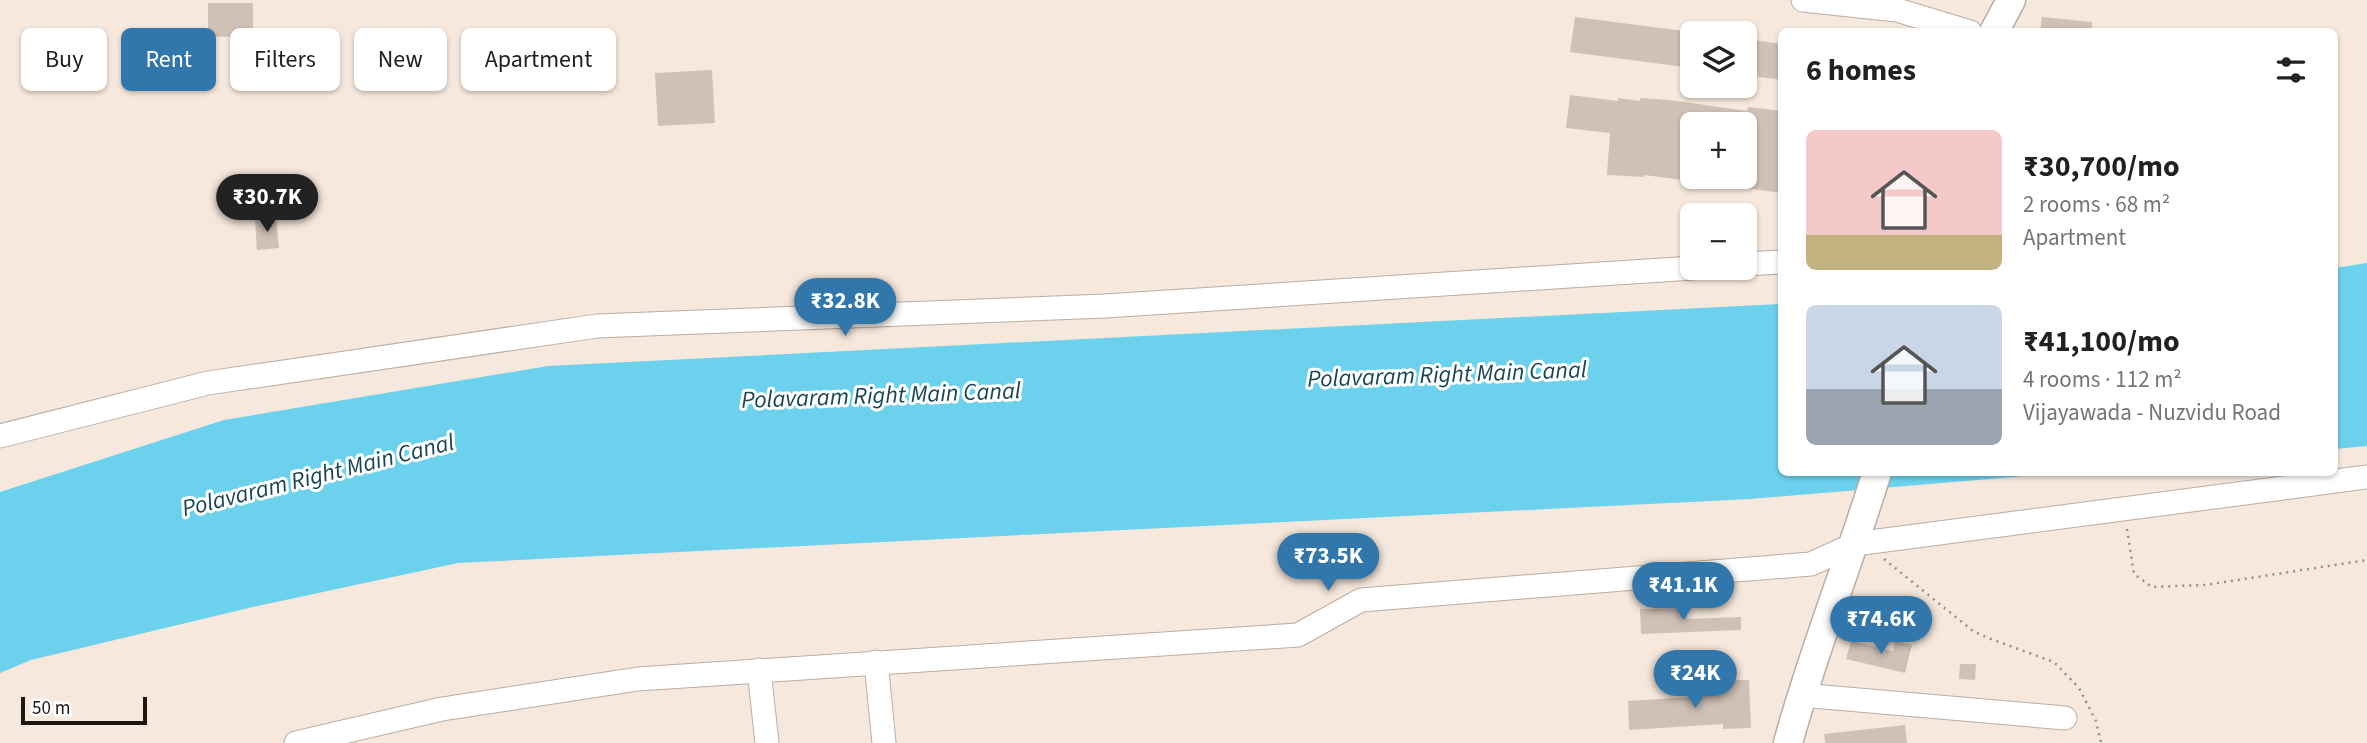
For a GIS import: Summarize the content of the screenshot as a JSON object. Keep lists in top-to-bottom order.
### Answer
{
  "water": ["Polavaram Right Main Canal"],
  "scale_bar": "50 m",
  "page": {
    "map_buttons": ["+", "−"],
    "chip": [
      "Buy",
      "Rent",
      "Filters",
      "New",
      "Apartment"
    ],
    "heading": "6 homes",
    "list": [
      {
        "name": "₹30,700/mo",
        "note": "2 rooms · 68 m² · Apartment"
      },
      {
        "name": "₹41,100/mo",
        "note": "4 rooms · 112 m² · Vijayawada - Nuzvidu Road"
      }
    ],
    "price": [
      "₹30.7K",
      "₹32.8K",
      "₹73.5K",
      "₹41.1K",
      "₹74.6K",
      "₹24K"
    ],
    "scale": "50 m"
  }
}
